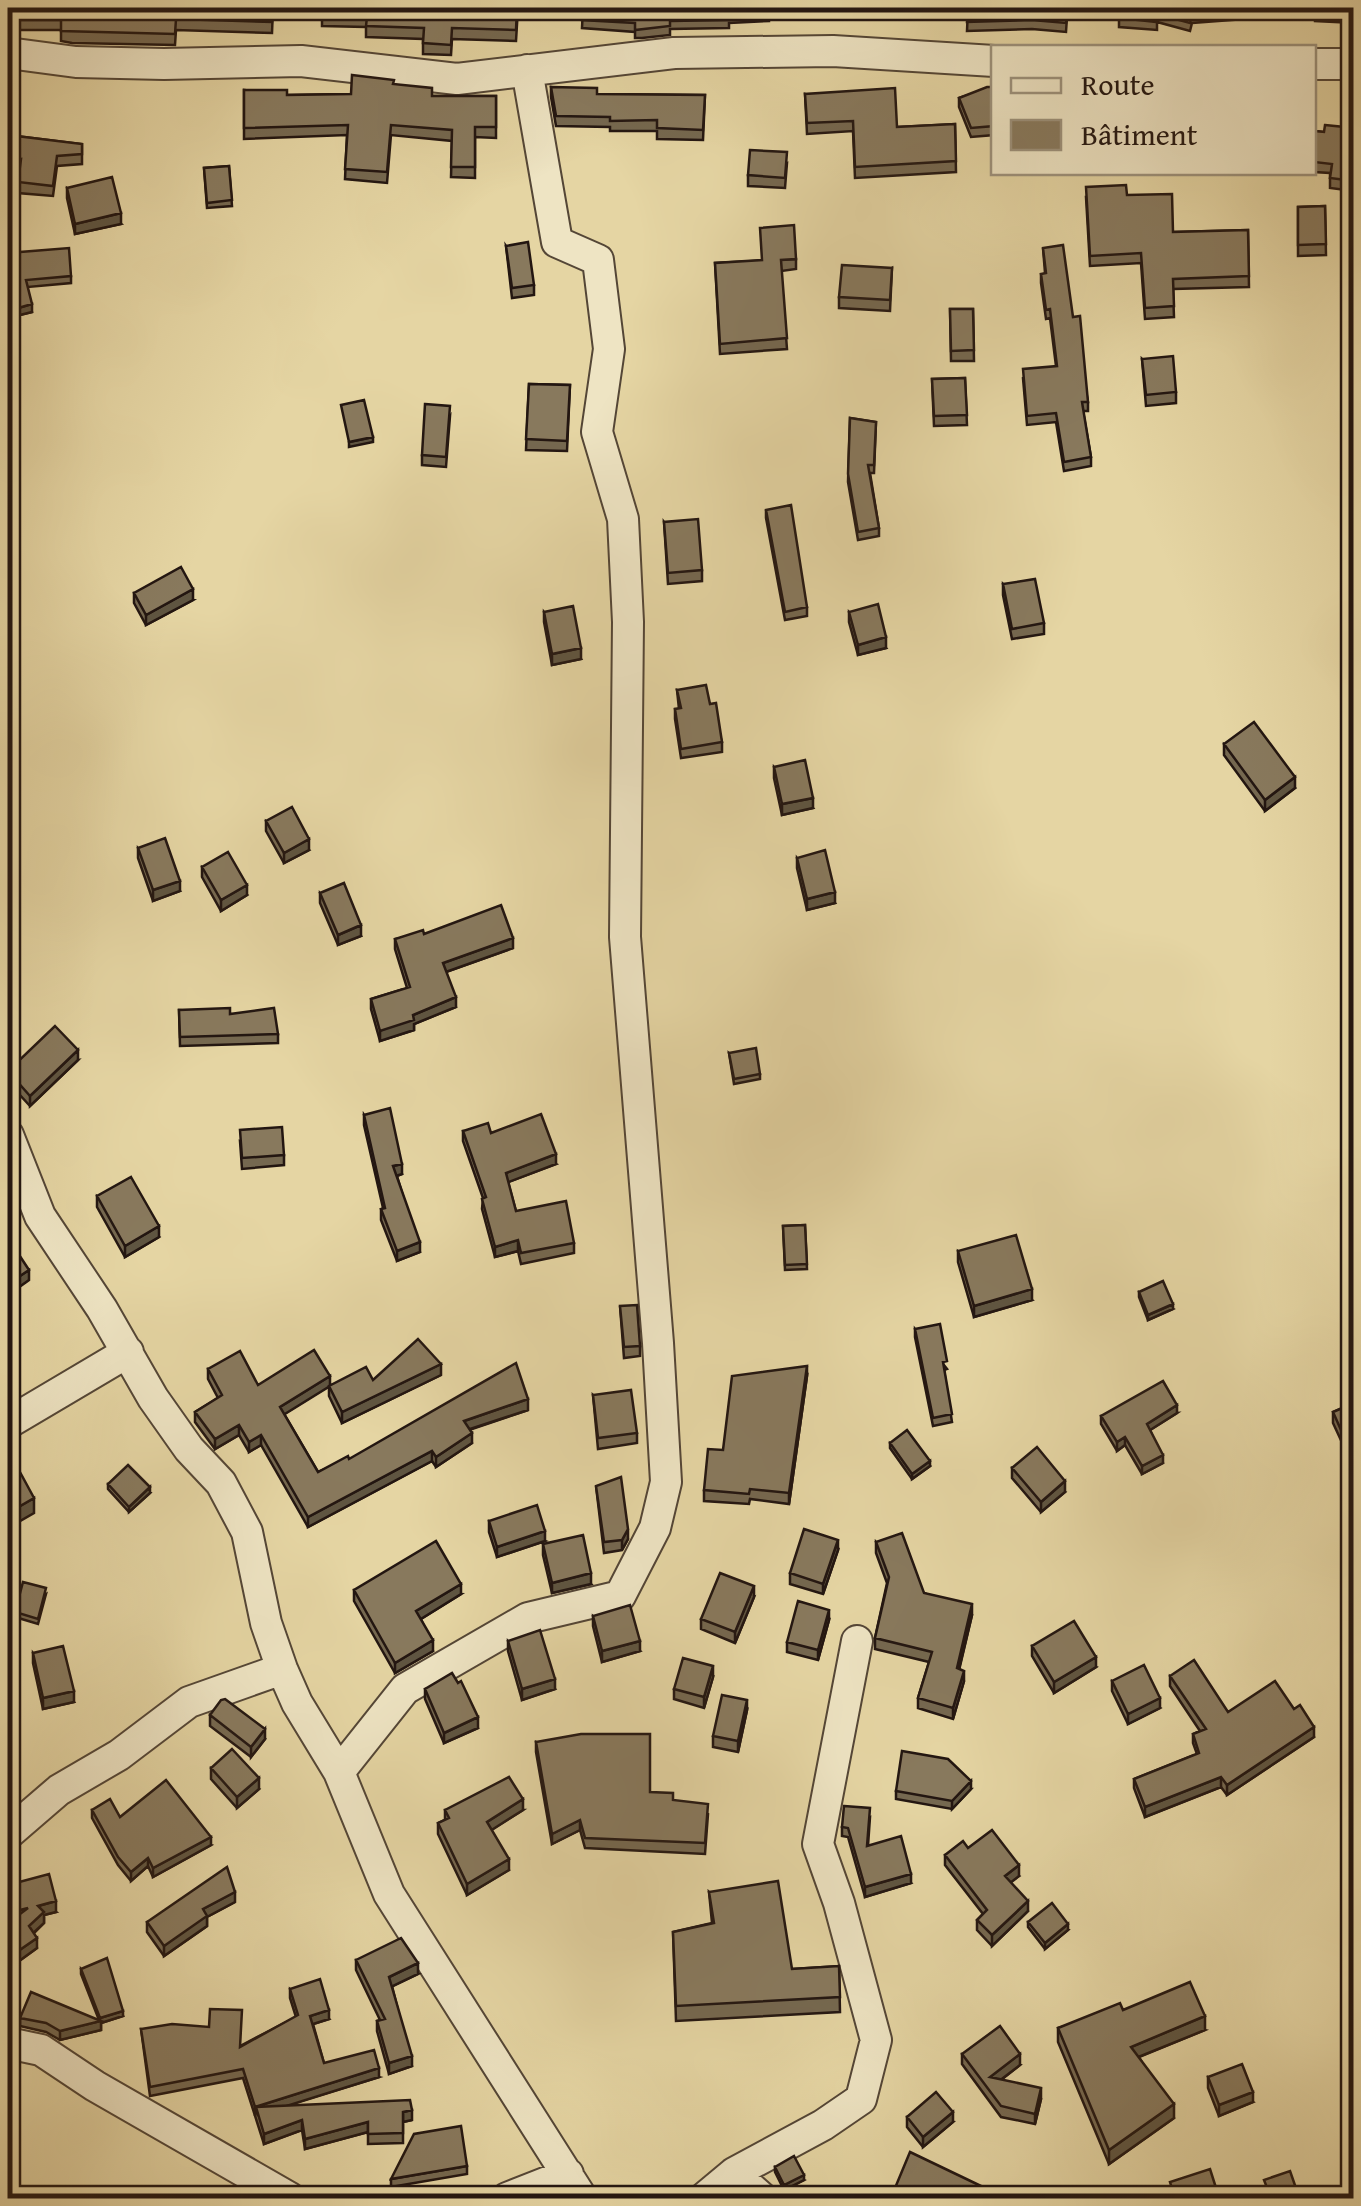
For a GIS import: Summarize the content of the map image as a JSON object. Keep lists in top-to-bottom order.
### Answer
{
  "legend": ["Route", "Bâtiment"]
}
